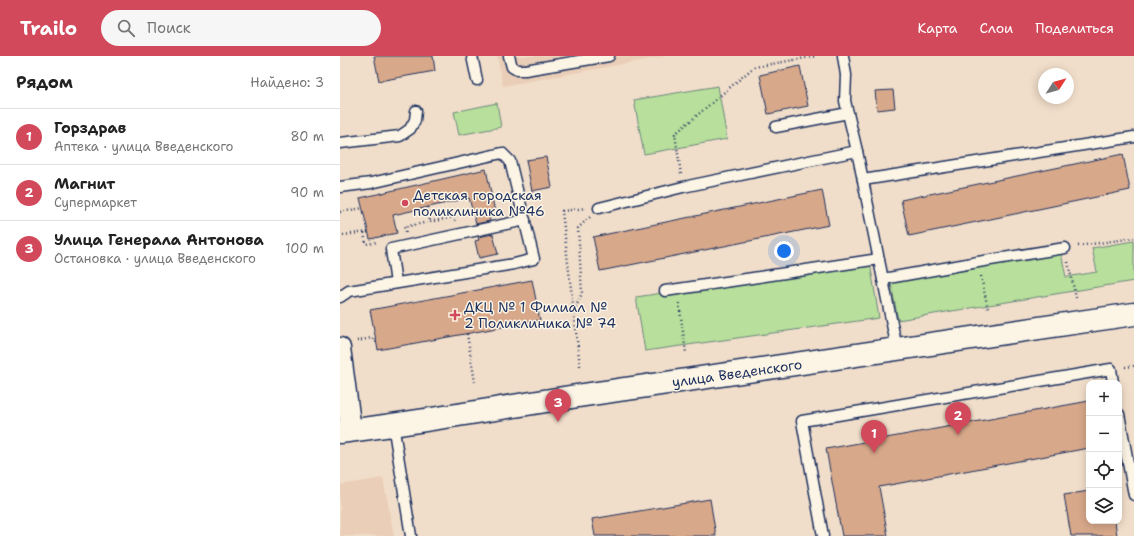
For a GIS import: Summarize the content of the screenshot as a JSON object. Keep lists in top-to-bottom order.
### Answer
{
  "streets": {
    "street": ["улица Введенского"]
  },
  "places": {
    "other": ["Детская городская поликлиника №46"],
    "health": ["ДКЦ № 1 Филиал № 2 Поликлиника № 74"]
  },
  "north": "top right",
  "page": {
    "header": "Trailo",
    "search": "Поиск",
    "nav": ["Карта", "Слои", "Поделиться"],
    "heading": ["Рядом", "Найдено: 3"],
    "list": [
      {
        "mark": "1",
        "name": "Горздрав",
        "note": "Аптека · улица Введенского",
        "value": "80 m"
      },
      {
        "mark": "2",
        "name": "Магнит",
        "note": "Супермаркет",
        "value": "90 m"
      },
      {
        "mark": "3",
        "name": "Улица Генерала Антонова",
        "note": "Остановка · улица Введенского",
        "value": "100 m"
      }
    ],
    "map_buttons": ["+", "−"],
    "pins": ["3", "2", "1"]
  }
}
